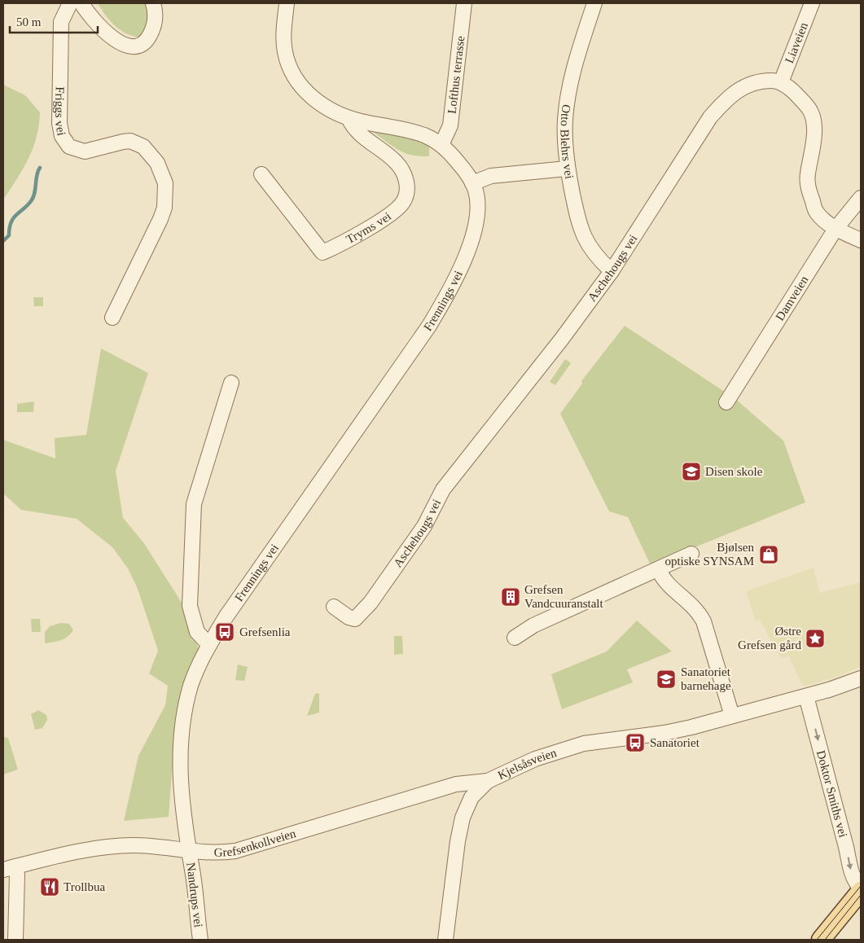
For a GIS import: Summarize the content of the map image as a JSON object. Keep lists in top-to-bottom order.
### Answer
{
  "streets": {
    "street": [
      "Liaveien",
      "Lofthus terrasse",
      "Friggs vei",
      "Otto Blehrs vei",
      "Tryms vei",
      "Aschehougs vei",
      "Damveien",
      "Frennings vei",
      "Kjelsåsveien",
      "Doktor Smiths vei",
      "Grefsenkollveien",
      "Nandrups vei"
    ]
  },
  "crossings": [
    ["Liaveien", "Aschehougs vei"],
    ["Lofthus terrasse", "Frennings vei"],
    ["Otto Blehrs vei", "Aschehougs vei"],
    ["Tryms vei", "Frennings vei"],
    ["Frennings vei", "Grefsenkollveien"],
    ["Frennings vei", "Nandrups vei"],
    ["Kjelsåsveien", "Doktor Smiths vei"],
    ["Kjelsåsveien", "Grefsenkollveien"],
    ["Grefsenkollveien", "Nandrups vei"]
  ],
  "one_way": ["Doktor Smiths vei"],
  "places": {
    "school or university": ["Disen skole", "Sanatoriet barnehage"],
    "shop": ["Bjølsen optiske SYNSAM"],
    "building": ["Grefsen Vandcuuranstalt"],
    "bus stop": ["Grefsenlia", "Sanatoriet"],
    "place": ["Østre Grefsen gård"],
    "restaurant": ["Trollbua"]
  },
  "scale_bar": "50 m"
}
